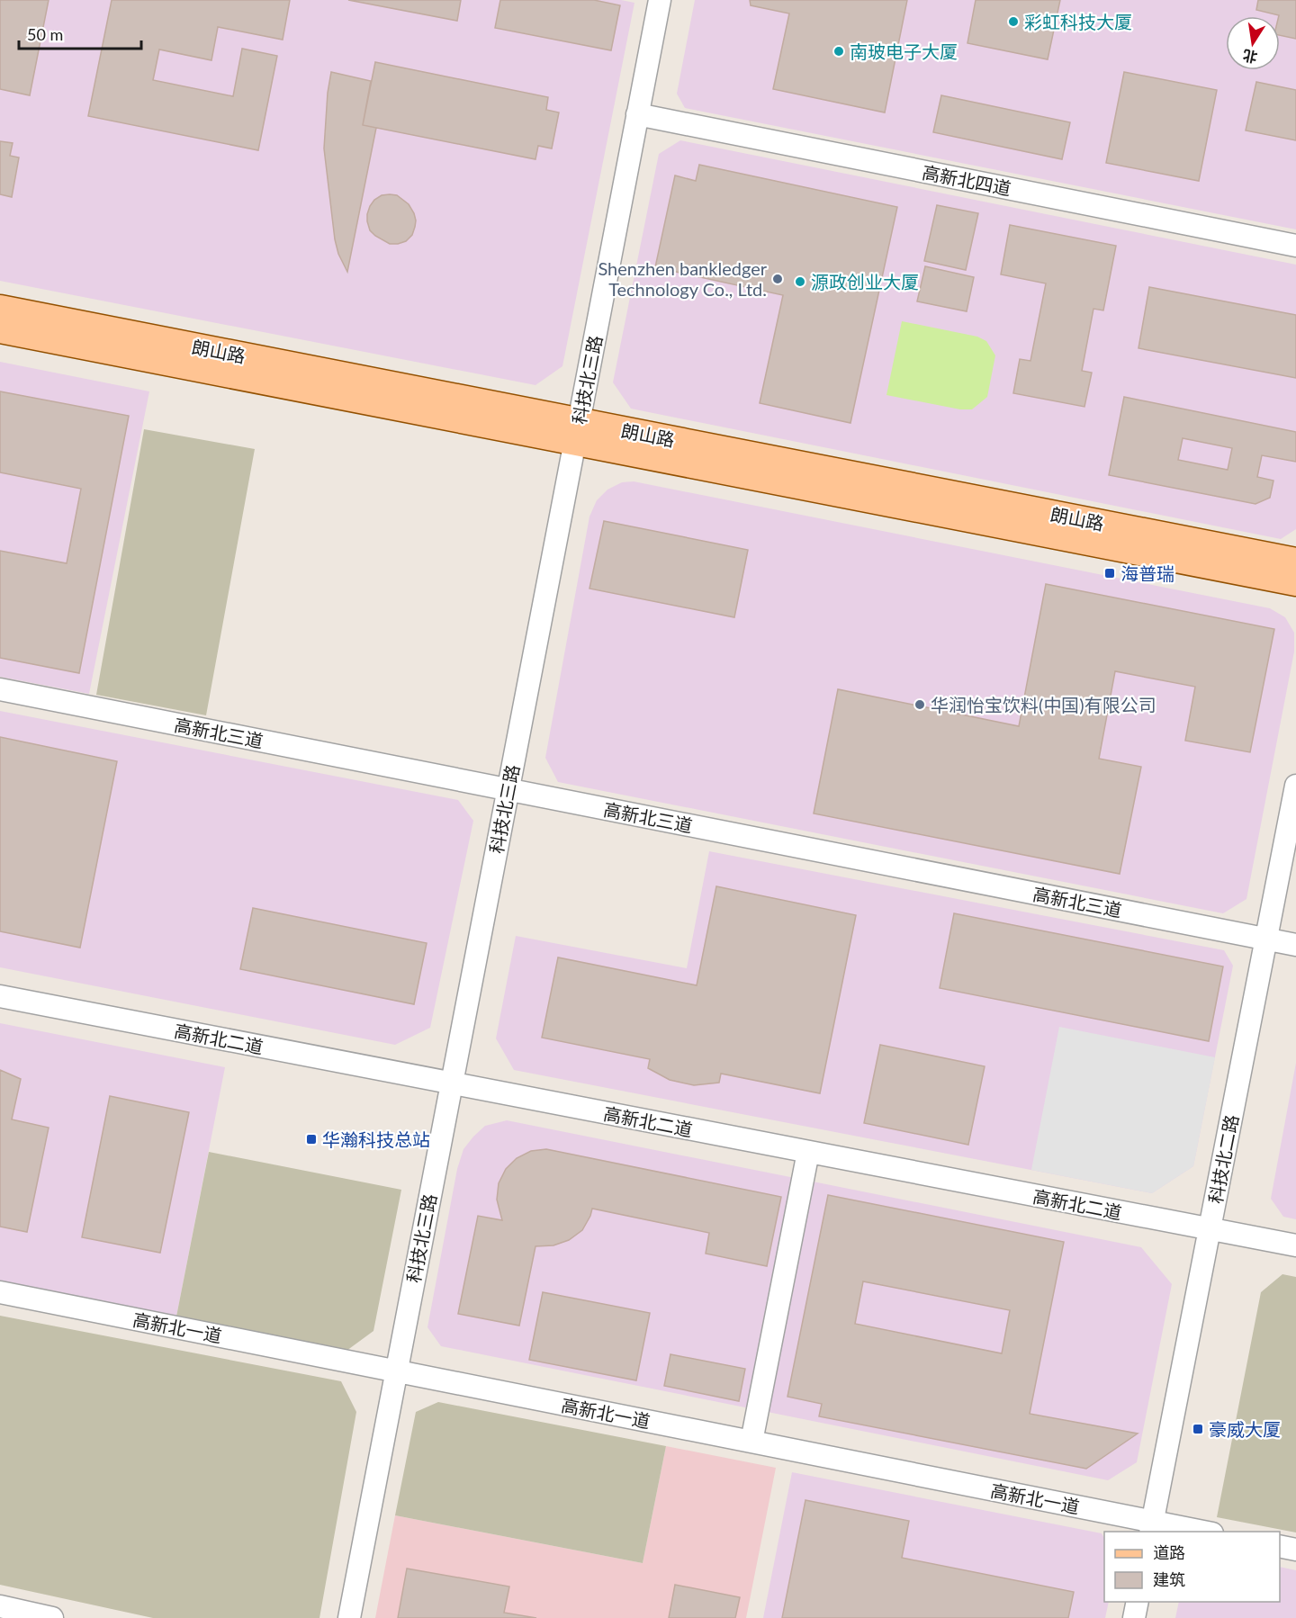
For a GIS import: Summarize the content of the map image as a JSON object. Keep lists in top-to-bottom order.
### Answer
{
  "streets": {
    "main road": ["朗山路"],
    "street": [
      "高新北四道",
      "科技北三路",
      "高新北三道",
      "高新北二道",
      "科技北二路",
      "高新北一道"
    ]
  },
  "crossings": [
    ["高新北四道", "科技北三路"],
    ["朗山路", "科技北三路"],
    ["科技北三路", "高新北三道"],
    ["科技北三路", "高新北二道"],
    ["科技北三路", "高新北一道"],
    ["高新北三道", "科技北二路"],
    ["高新北二道", "科技北二路"],
    ["科技北二路", "高新北一道"]
  ],
  "places": {
    "other": [
      "彩虹科技大厦",
      "南玻电子大厦",
      "Shenzhen bankledger Technology Co., Ltd.",
      "源政创业大厦",
      "华润怡宝饮料(中国)有限公司"
    ],
    "transit": ["海普瑞", "华瀚科技总站", "豪威大厦"]
  },
  "legend": ["道路", "建筑"],
  "scale_bar": "50 m",
  "north": "bottom"
}
